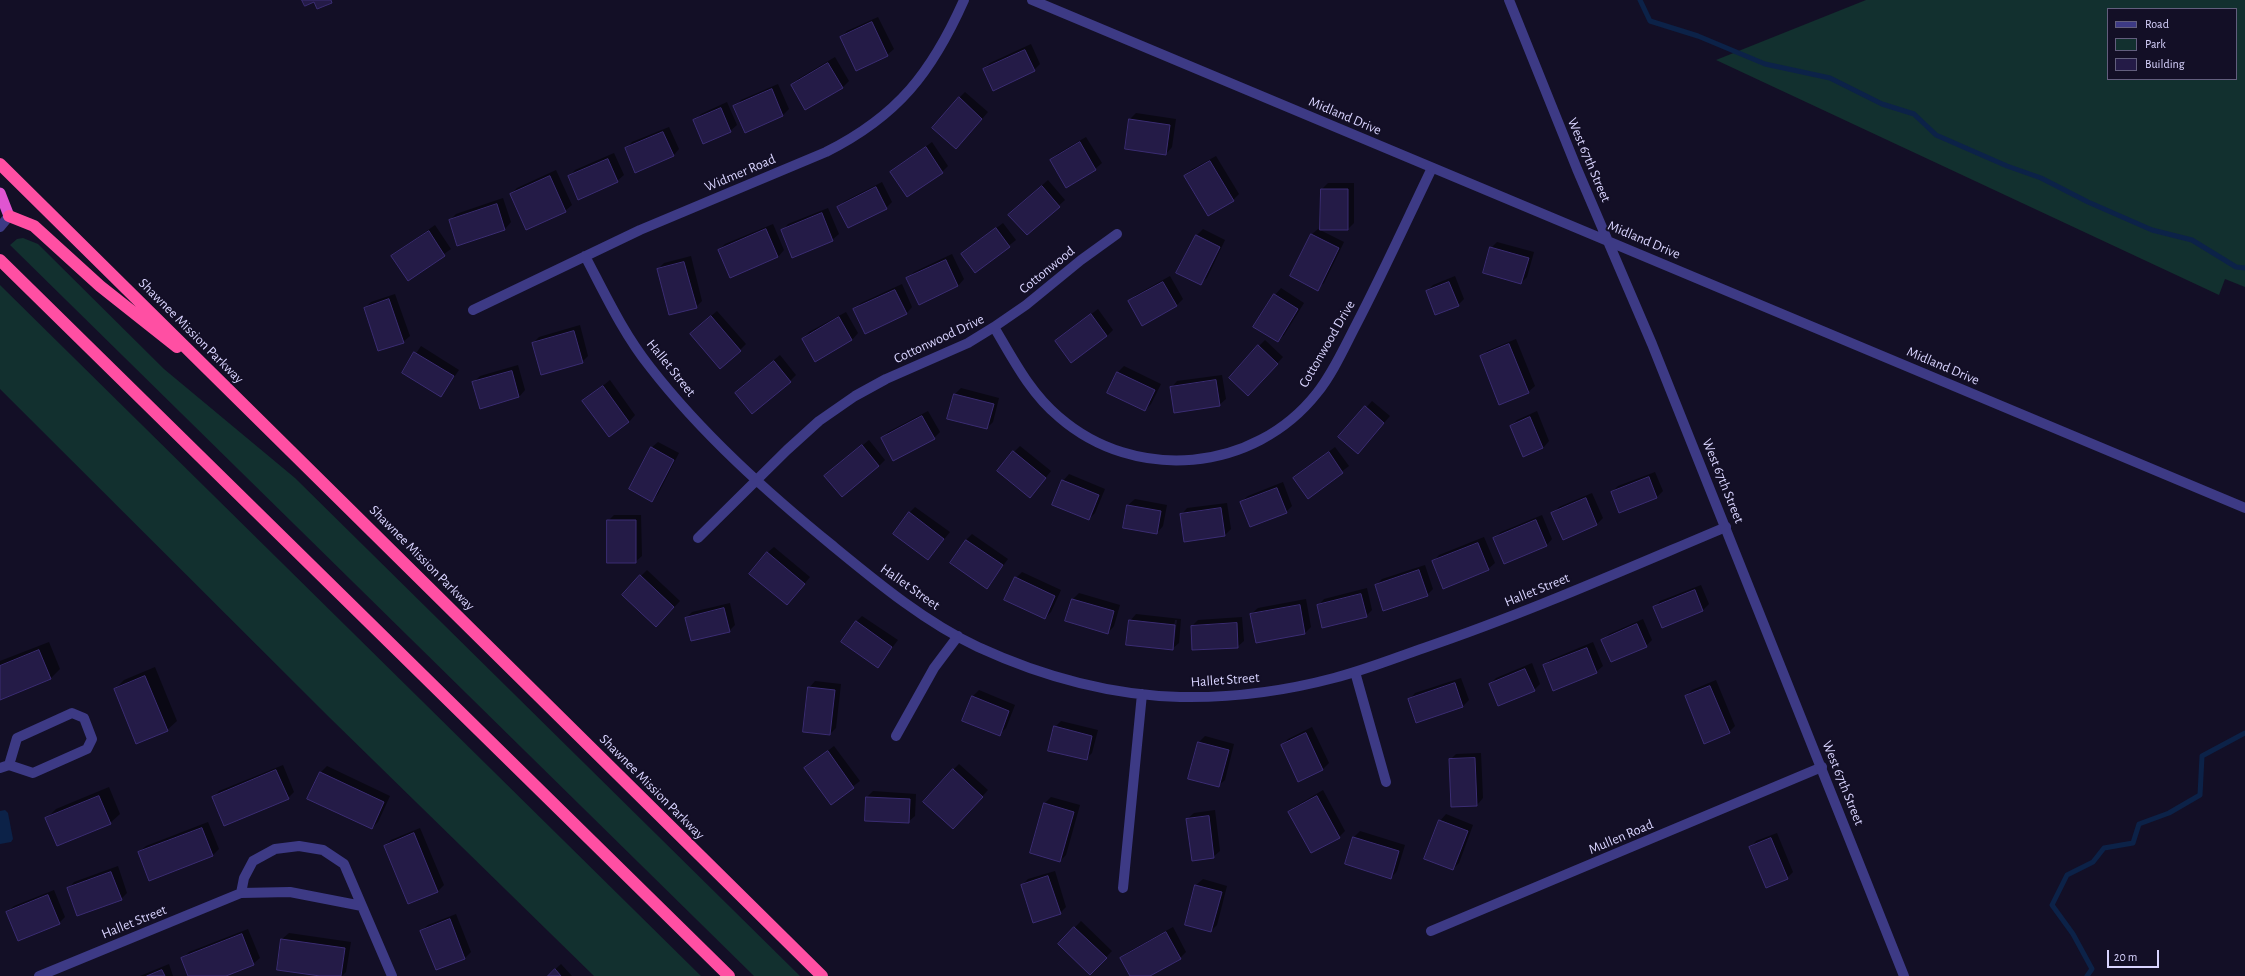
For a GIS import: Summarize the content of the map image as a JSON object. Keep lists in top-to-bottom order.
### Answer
{
  "streets": {
    "highway": ["Shawnee Mission Parkway"],
    "street": [
      "Midland Drive",
      "West 67th Street",
      "Widmer Road",
      "Cottonwood",
      "Cottonwood Drive",
      "Hallet Street",
      "Mullen Road"
    ]
  },
  "crossings": [
    ["Midland Drive", "West 67th Street"],
    ["Midland Drive", "Cottonwood Drive"],
    ["West 67th Street", "Hallet Street"],
    ["West 67th Street", "Mullen Road"],
    ["Widmer Road", "Hallet Street"],
    ["Cottonwood", "Cottonwood Drive"],
    ["Cottonwood Drive", "Hallet Street"]
  ],
  "legend": ["Road", "Park", "Building"],
  "scale_bar": "20 m"
}
